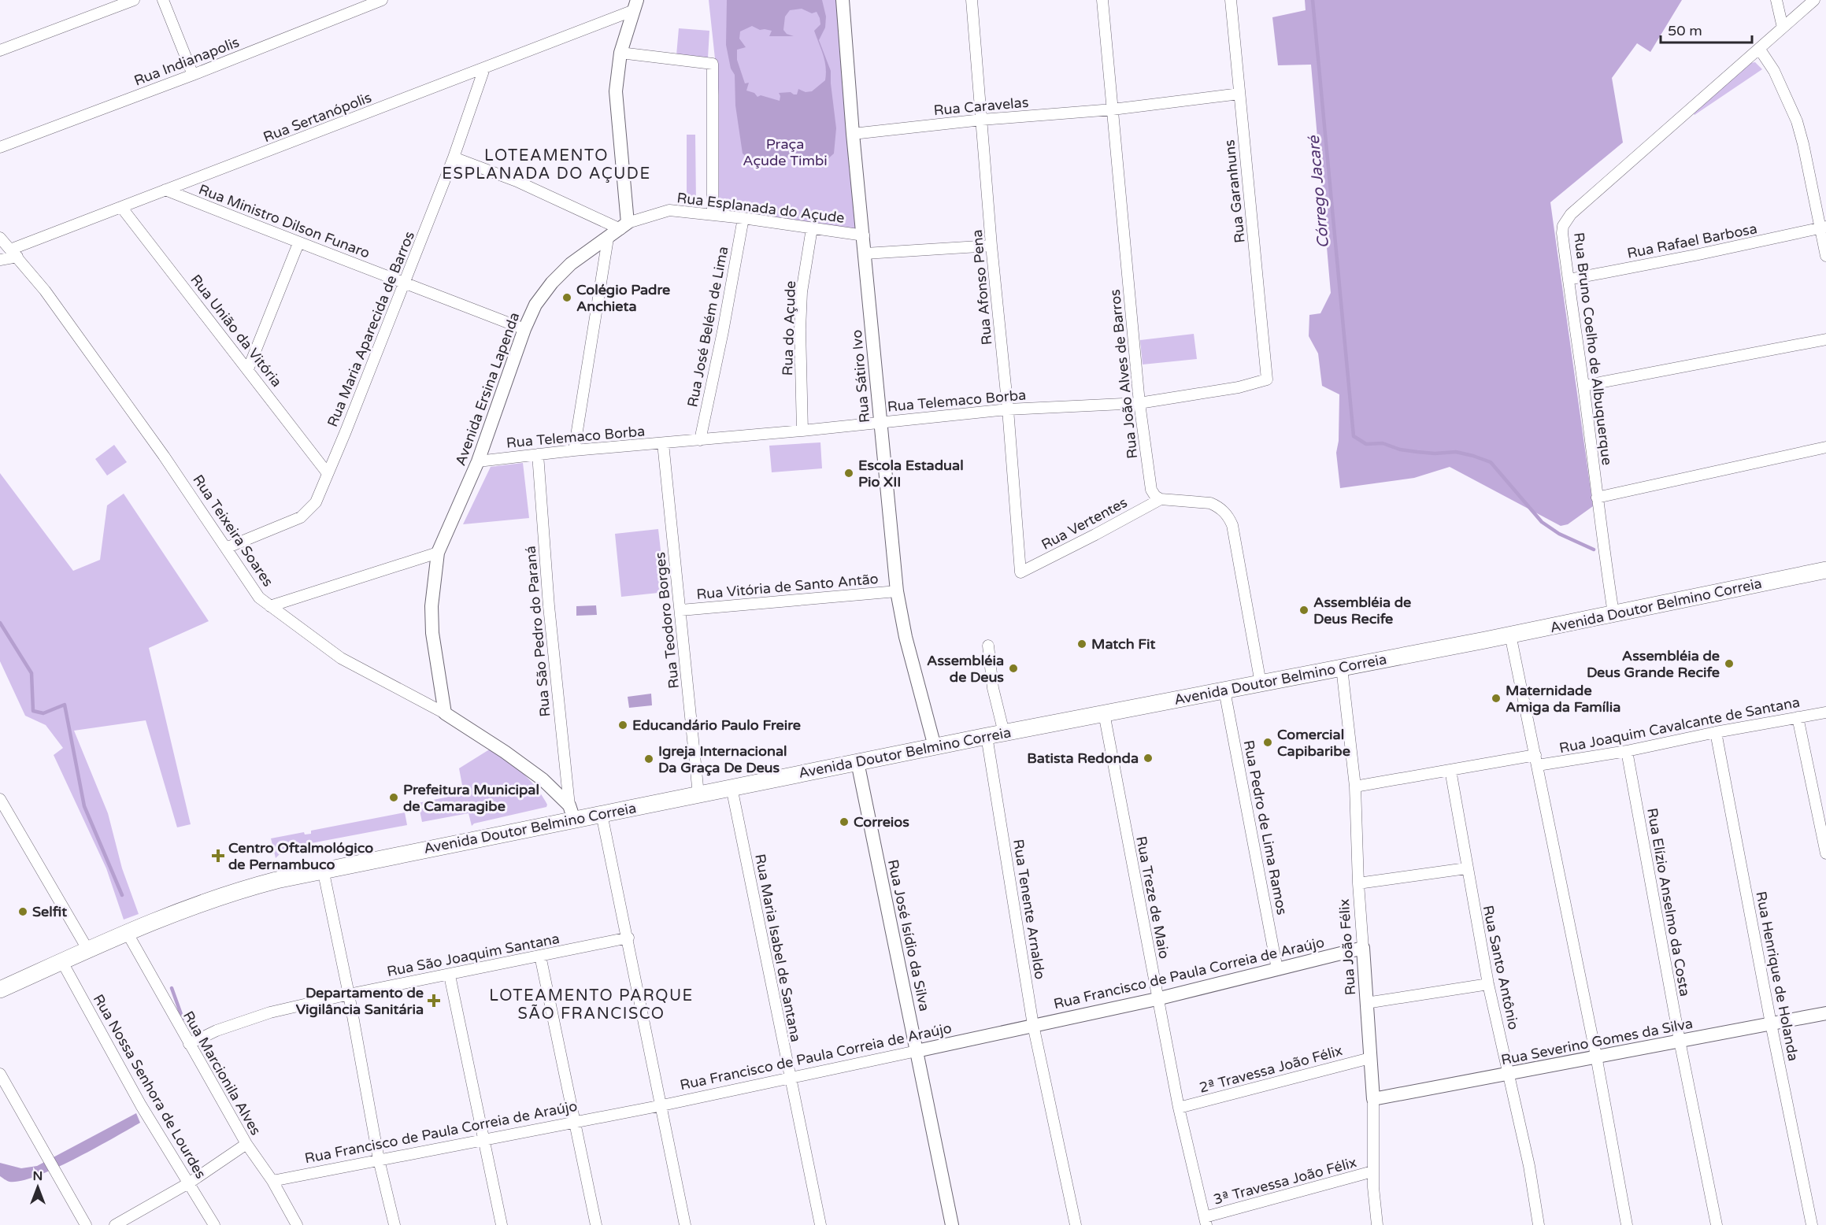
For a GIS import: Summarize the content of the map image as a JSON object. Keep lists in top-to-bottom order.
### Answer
{
  "streets": {
    "main road": ["Avenida Doutor Belmino Correia"],
    "street": [
      "Rua Indianapolis",
      "Rua Caravelas",
      "Rua Sertanópolis",
      "Rua Garanhuns",
      "Rua Esplanada do Açude",
      "Rua Ministro Dilson Funaro",
      "Rua Rafael Barbosa",
      "Rua Afonso Pena",
      "Rua José Belém de Lima",
      "Rua do Açude",
      "Rua Maria Aparecida de Barros",
      "Rua União da Vitória",
      "Rua Bruno Coelho de Albuquerque",
      "Rua João Alves de Barros",
      "Rua Sátiro Ivo",
      "Avenida Ersina Lapenda",
      "Rua Telemaco Borba",
      "Rua Vertentes",
      "Rua Teixeira Soares",
      "Rua Vitória de Santo Antão",
      "Rua Teodoro Borges",
      "Rua São Pedro do Paraná",
      "Rua Joaquim Cavalcante de Santana",
      "Rua Pedro de Lima Ramos",
      "Rua Treze de Maio",
      "Rua Elízio Anselmo da Costa",
      "Rua Tenente Arnaldo",
      "Rua José Isídio da Silva",
      "Rua João Félix",
      "Rua Maria Isabel de Santana",
      "Rua São Joaquim Santana",
      "Rua Santo Antônio",
      "Rua Francisco de Paula Correia de Araújo",
      "Rua Henrique de Holanda",
      "Rua Severino Gomes da Silva",
      "2ª Travessa João Félix",
      "Rua Marcionila Alves",
      "Rua Nossa Senhora de Lourdes",
      "3ª Travessa João Félix"
    ]
  },
  "crossings": [
    ["Rua Caravelas", "Rua Garanhuns"],
    ["Rua Caravelas", "Rua Afonso Pena"],
    ["Rua Caravelas", "Rua João Alves de Barros"],
    ["Rua Caravelas", "Rua Sátiro Ivo"],
    ["Rua Sertanópolis", "Rua Ministro Dilson Funaro"],
    ["Rua Sertanópolis", "Rua Maria Aparecida de Barros"],
    ["Rua Sertanópolis", "Rua União da Vitória"],
    ["Rua Sertanópolis", "Rua Teixeira Soares"],
    ["Rua Garanhuns", "Rua Telemaco Borba"],
    ["Rua Esplanada do Açude", "Rua José Belém de Lima"],
    ["Rua Esplanada do Açude", "Rua do Açude"],
    ["Rua Esplanada do Açude", "Rua Sátiro Ivo"],
    ["Rua Esplanada do Açude", "Avenida Ersina Lapenda"],
    ["Rua Ministro Dilson Funaro", "Rua Maria Aparecida de Barros"],
    ["Rua Ministro Dilson Funaro", "Avenida Ersina Lapenda"],
    ["Rua Rafael Barbosa", "Rua Bruno Coelho de Albuquerque"],
    ["Rua Afonso Pena", "Rua Telemaco Borba"],
    ["Rua Afonso Pena", "Rua Vertentes"],
    ["Rua José Belém de Lima", "Rua Telemaco Borba"],
    ["Rua do Açude", "Rua Telemaco Borba"],
    ["Rua Maria Aparecida de Barros", "Rua União da Vitória"],
    ["Rua Maria Aparecida de Barros", "Rua Teixeira Soares"],
    ["Rua Bruno Coelho de Albuquerque", "Avenida Doutor Belmino Correia"],
    ["Rua João Alves de Barros", "Rua Telemaco Borba"],
    ["Rua João Alves de Barros", "Rua Vertentes"],
    ["Rua Sátiro Ivo", "Rua Telemaco Borba"],
    ["Rua Sátiro Ivo", "Rua Vitória de Santo Antão"],
    ["Rua Sátiro Ivo", "Avenida Doutor Belmino Correia"],
    ["Avenida Ersina Lapenda", "Rua Telemaco Borba"],
    ["Avenida Ersina Lapenda", "Rua Teixeira Soares"],
    ["Rua Telemaco Borba", "Rua Teodoro Borges"],
    ["Rua Telemaco Borba", "Rua São Pedro do Paraná"],
    ["Rua Teixeira Soares", "Avenida Doutor Belmino Correia"],
    ["Rua Teixeira Soares", "Rua São Pedro do Paraná"],
    ["Rua Vitória de Santo Antão", "Rua Teodoro Borges"],
    ["Avenida Doutor Belmino Correia", "Rua Teodoro Borges"],
    ["Avenida Doutor Belmino Correia", "Rua São Pedro do Paraná"],
    ["Avenida Doutor Belmino Correia", "Rua Pedro de Lima Ramos"],
    ["Avenida Doutor Belmino Correia", "Rua Treze de Maio"],
    ["Avenida Doutor Belmino Correia", "Rua Tenente Arnaldo"],
    ["Avenida Doutor Belmino Correia", "Rua José Isídio da Silva"],
    ["Avenida Doutor Belmino Correia", "Rua João Félix"],
    ["Avenida Doutor Belmino Correia", "Rua Maria Isabel de Santana"],
    ["Avenida Doutor Belmino Correia", "Rua Marcionila Alves"],
    ["Avenida Doutor Belmino Correia", "Rua Nossa Senhora de Lourdes"],
    ["Rua Joaquim Cavalcante de Santana", "Rua Elízio Anselmo da Costa"],
    ["Rua Joaquim Cavalcante de Santana", "Rua João Félix"],
    ["Rua Joaquim Cavalcante de Santana", "Rua Santo Antônio"],
    ["Rua Joaquim Cavalcante de Santana", "Rua Henrique de Holanda"],
    ["Rua Pedro de Lima Ramos", "Rua Francisco de Paula Correia de Araújo"],
    ["Rua Treze de Maio", "Rua Francisco de Paula Correia de Araújo"],
    ["Rua Treze de Maio", "2ª Travessa João Félix"],
    ["Rua Treze de Maio", "3ª Travessa João Félix"],
    ["Rua Elízio Anselmo da Costa", "Rua Severino Gomes da Silva"],
    ["Rua Tenente Arnaldo", "Rua Francisco de Paula Correia de Araújo"],
    ["Rua José Isídio da Silva", "Rua Francisco de Paula Correia de Araújo"],
    ["Rua João Félix", "Rua Francisco de Paula Correia de Araújo"],
    ["Rua João Félix", "Rua Severino Gomes da Silva"],
    ["Rua João Félix", "2ª Travessa João Félix"],
    ["Rua João Félix", "3ª Travessa João Félix"],
    ["Rua Maria Isabel de Santana", "Rua Francisco de Paula Correia de Araújo"],
    ["Rua São Joaquim Santana", "Rua Marcionila Alves"],
    ["Rua Santo Antônio", "Rua Severino Gomes da Silva"],
    ["Rua Francisco de Paula Correia de Araújo", "Rua Marcionila Alves"],
    ["Rua Henrique de Holanda", "Rua Severino Gomes da Silva"]
  ],
  "districts": ["LOTEAMENTO ESPLANADA DO AÇUDE", "LOTEAMENTO PARQUE SÃO FRANCISCO"],
  "water": ["Córrego Jacaré"],
  "parks": ["Praça Açude Timbi"],
  "places": {
    "other": [
      "Colégio Padre Anchieta",
      "Escola Estadual Pio XII",
      "Assembléia de Deus Recife",
      "Match Fit",
      "Assembléia de Deus Grande Recife",
      "Assembléia de Deus",
      "Maternidade Amiga da Família",
      "Educandário Paulo Freire",
      "Comercial Capibaribe",
      "Batista Redonda",
      "Igreja Internacional Da Graça De Deus",
      "Prefeitura Municipal de Camaragibe",
      "Correios",
      "Selfit"
    ],
    "health": ["Centro Oftalmológico de Pernambuco", "Departamento de Vigilância Sanitária"]
  },
  "scale_bar": "50 m",
  "north": "top"
}
